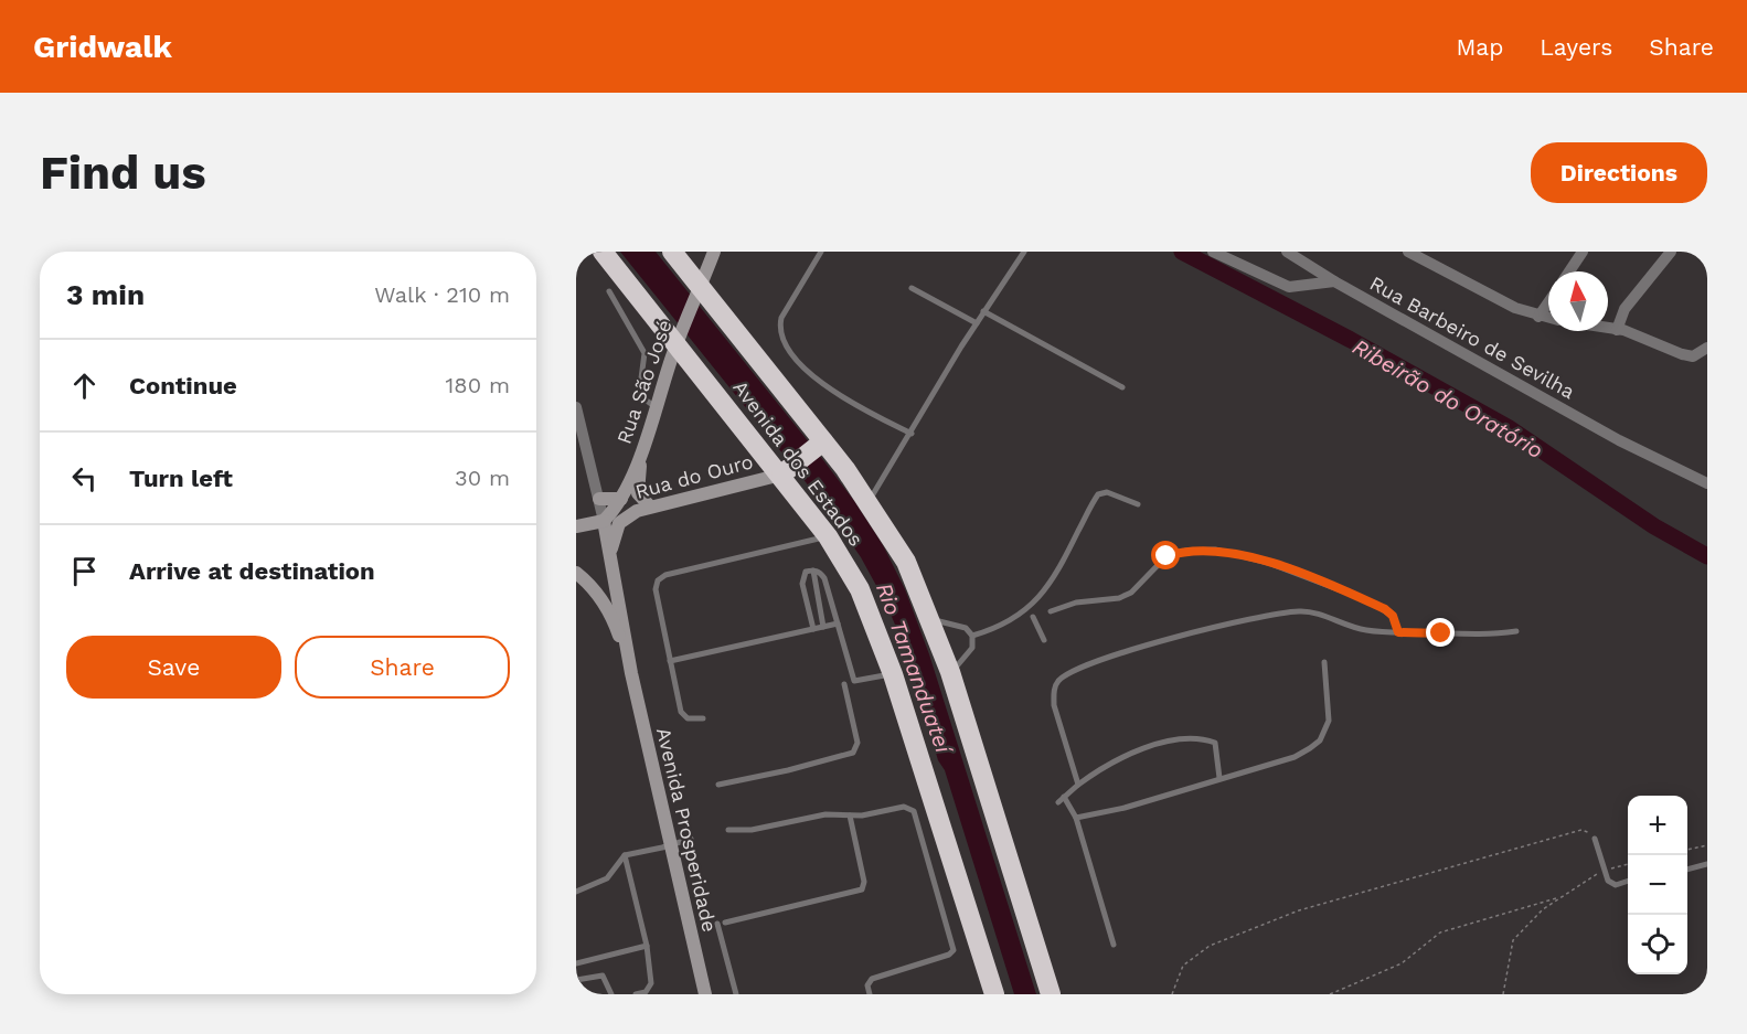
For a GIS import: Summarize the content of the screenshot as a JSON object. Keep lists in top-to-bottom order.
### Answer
{
  "streets": {
    "highway": ["Avenida dos Estados"],
    "main road": ["Rua São José", "Rua do Ouro", "Avenida Prosperidade"],
    "street": ["Rua Barbeiro de Sevilha"]
  },
  "crossings": [
    ["Rua São José", "Avenida dos Estados"],
    ["Rua São José", "Avenida Prosperidade"],
    ["Avenida dos Estados", "Rua do Ouro"],
    ["Rua do Ouro", "Avenida Prosperidade"]
  ],
  "water": ["Ribeirão do Oratório", "Rio Tamanduateí"],
  "north": "top",
  "page": {
    "header": "Gridwalk",
    "nav": ["Map", "Layers", "Share"],
    "buttons": [
      "Directions",
      ["Save", "Share"]
    ],
    "title": "Find us",
    "heading": ["3 min", "Walk · 210 m"],
    "list": [
      ["Continue", "180 m"],
      ["Turn left", "30 m"],
      "Arrive at destination"
    ],
    "map_buttons": ["+", "−"]
  }
}
